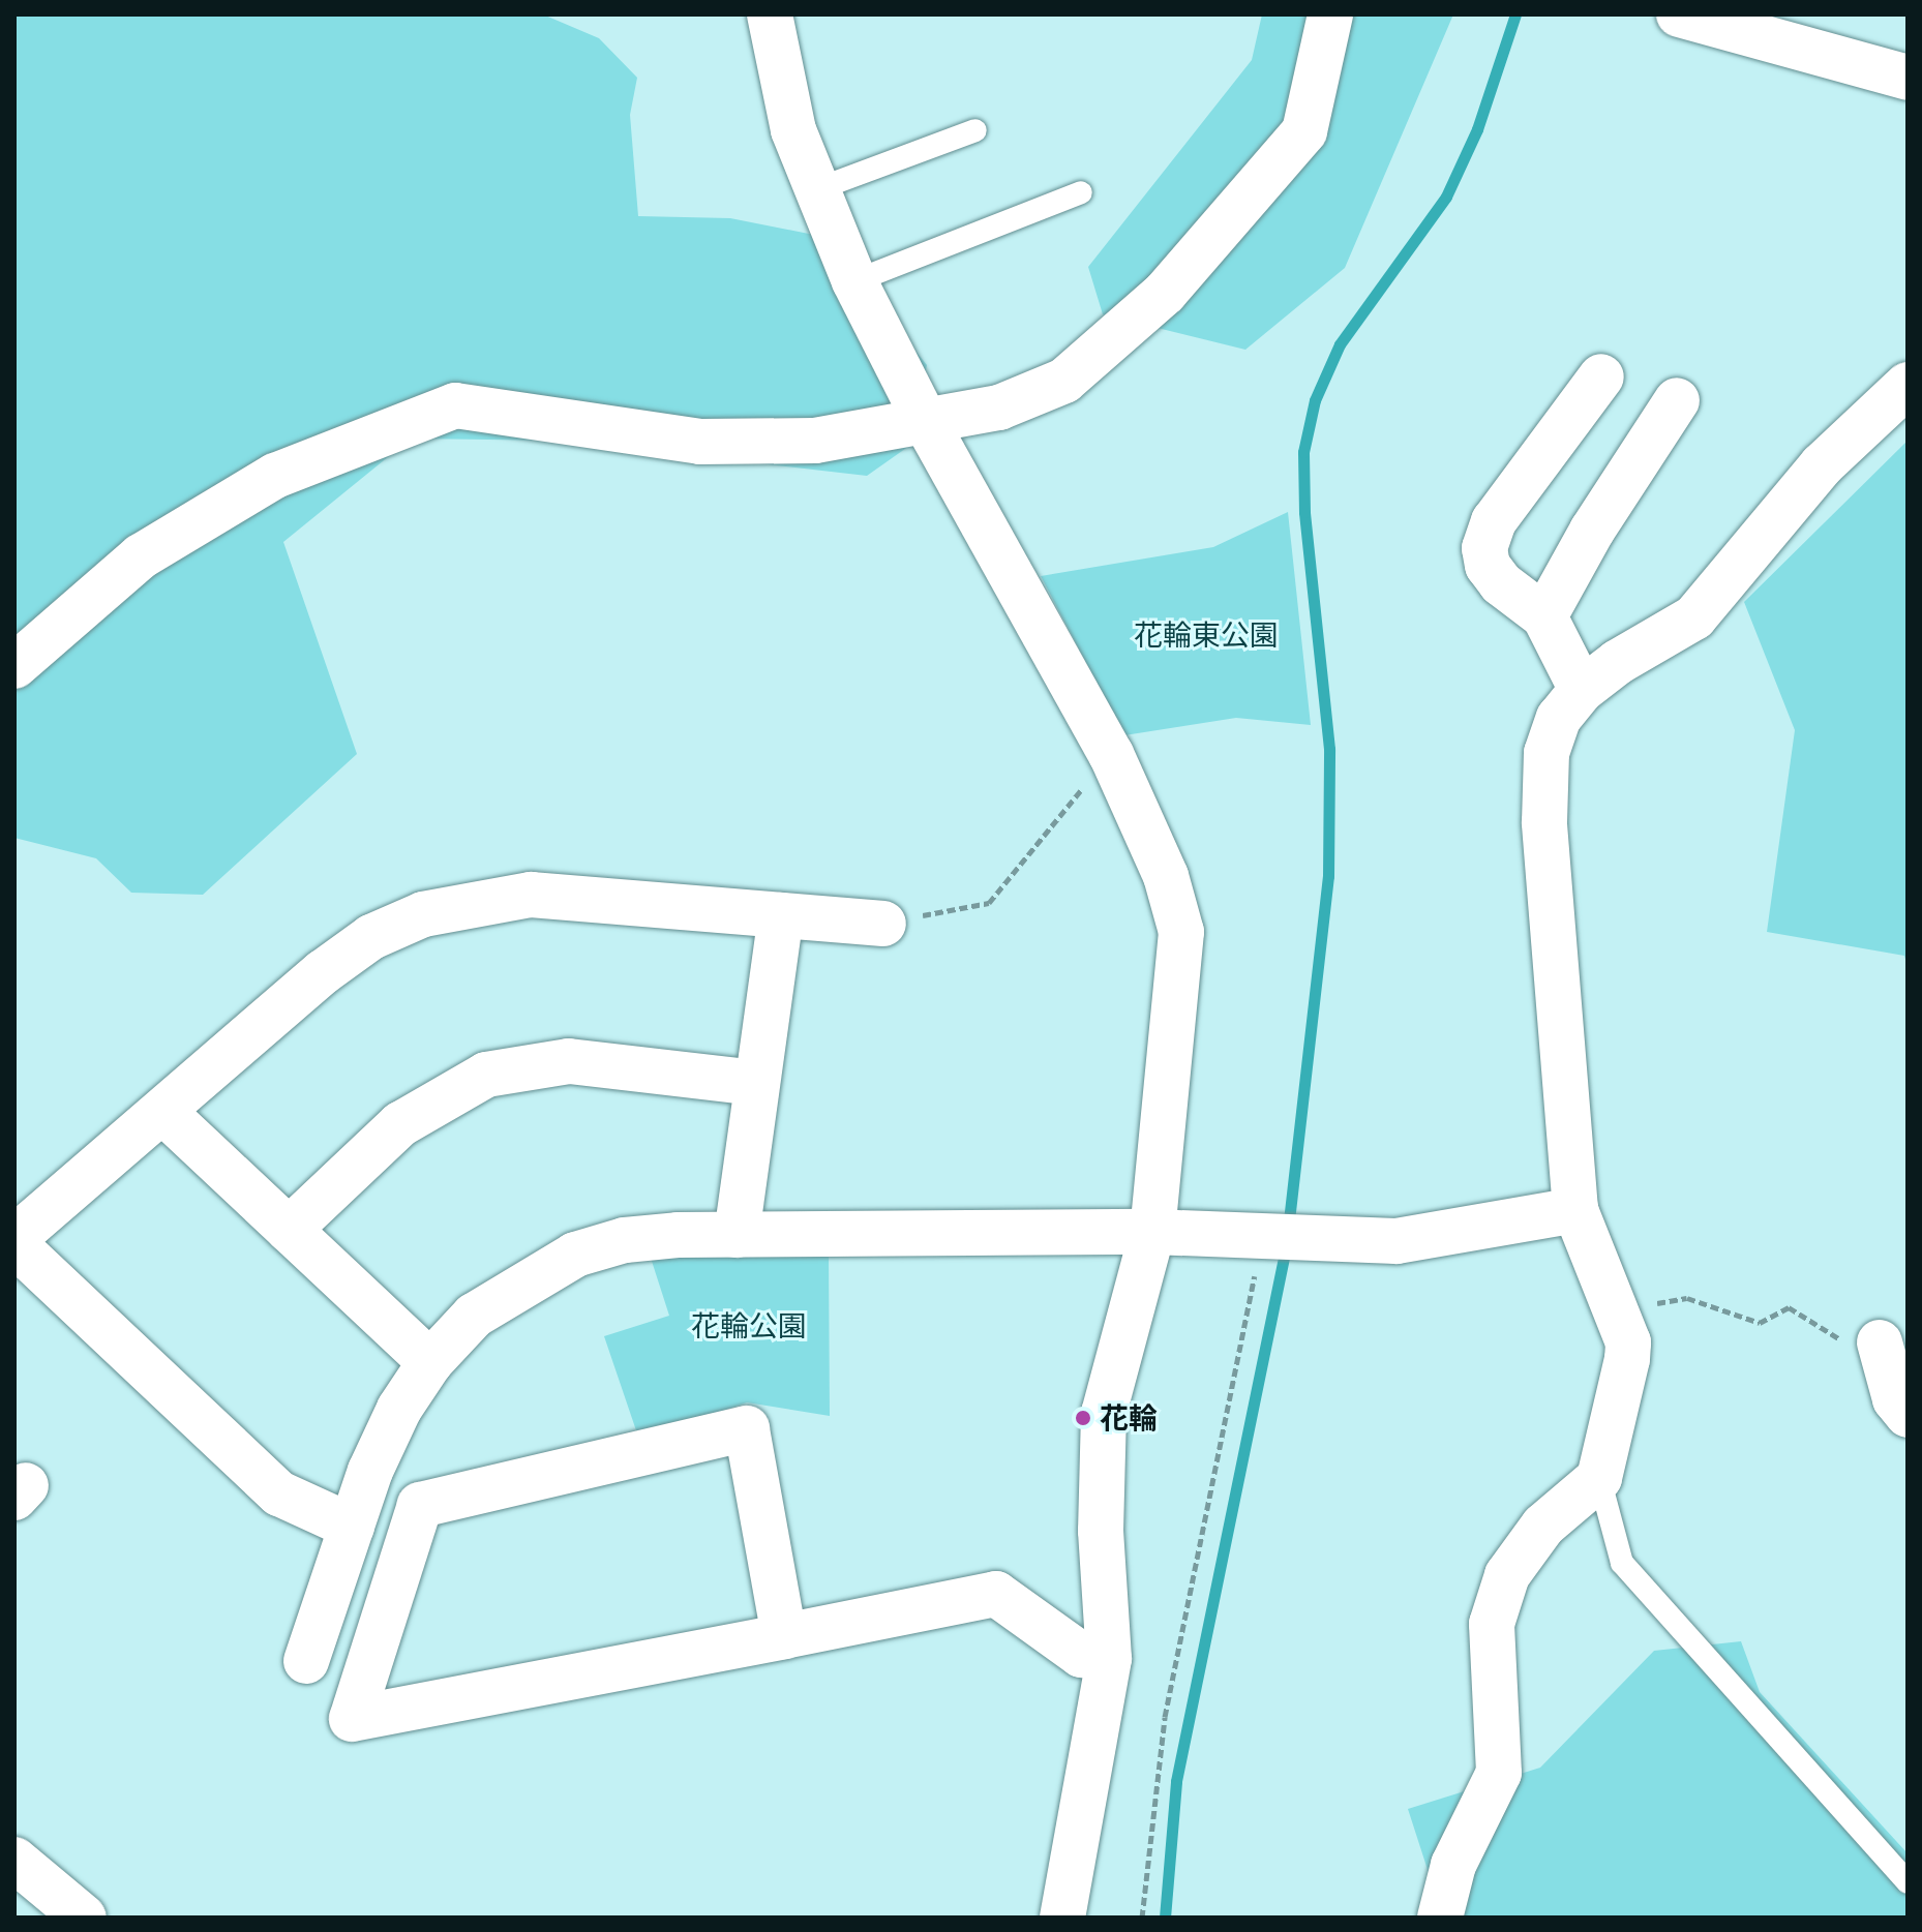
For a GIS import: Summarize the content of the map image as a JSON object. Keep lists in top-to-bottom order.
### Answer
{
  "parks": ["花輪東公園", "花輪公園"],
  "places": ["花輪"]
}
